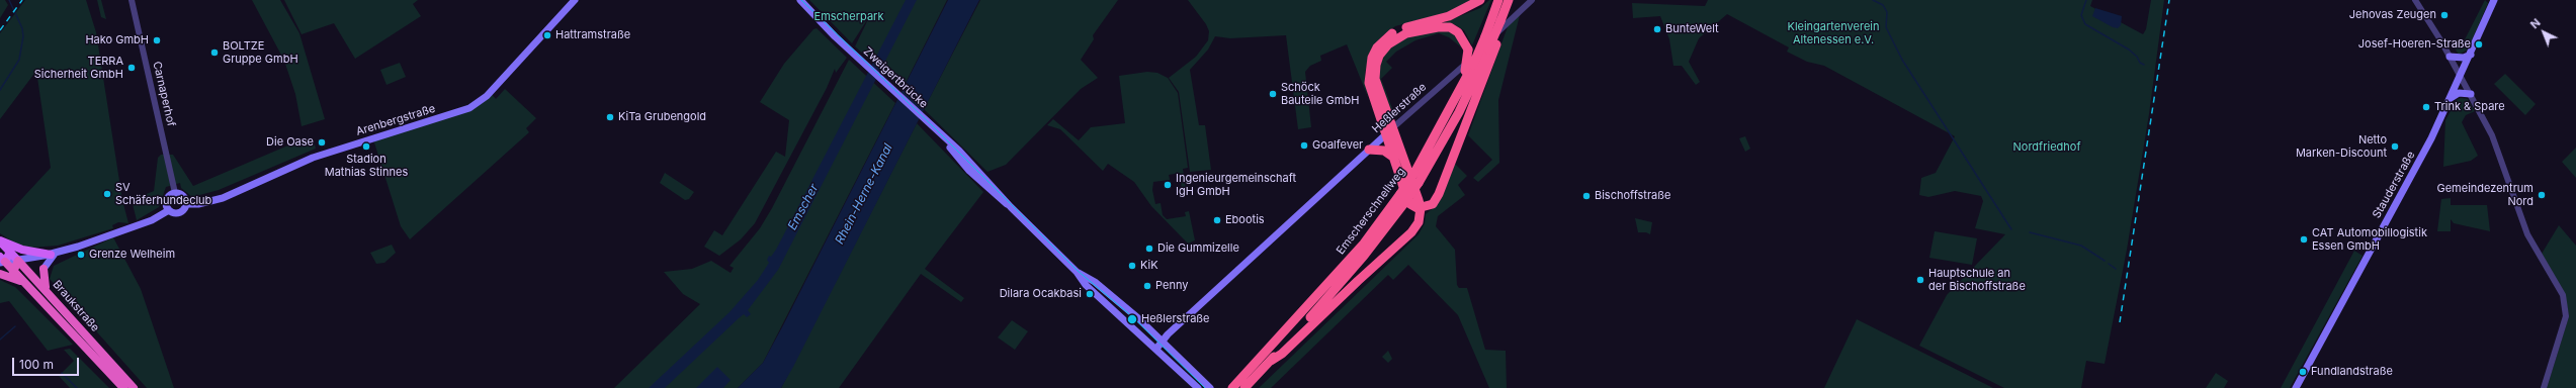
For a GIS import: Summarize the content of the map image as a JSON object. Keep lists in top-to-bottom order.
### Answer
{
  "streets": {
    "highway": ["Emscherschnellweg", "Braukstraße"],
    "main road": [
      "Zweigertbrücke",
      "Heßlerstraße",
      "Arenbergstraße",
      "Stauderstraße"
    ],
    "street": ["Carnaperhof"]
  },
  "crossings": [
    ["Carnaperhof", "Arenbergstraße"]
  ],
  "water": ["Rhein-Herne-Kanal", "Emscher"],
  "parks": ["Emscherpark", "Kleingartenverein Altenessen e.V.", "Nordfriedhof"],
  "places": [
    "Jehovas Zeugen",
    "BunteWelt",
    "Hattramstraße",
    "Hako GmbH",
    "Josef-Hoeren-Straße",
    "BOLTZE Gruppe GmbH",
    "TERRA Sicherheit GmbH",
    "Schöck Bauteile GmbH",
    "Trink & Spare",
    "KiTa Grubengold",
    "Die Oase",
    "Goalfever",
    "Stadion Mathias Stinnes",
    "Netto Marken-Discount",
    "Ingenieurgemeinschaft IgH GmbH",
    "SV Schäferhundeclub",
    "Gemeindezentrum Nord",
    "Bischoffstraße",
    "Ebootis",
    "CAT Automobillogistik Essen GmbH",
    "Die Gummizelle",
    "Grenze Welheim",
    "KiK",
    "Hauptschule an der Bischoffstraße",
    "Penny",
    "Dilara Ocakbasi",
    "Heßlerstraße",
    "Fundlandstraße"
  ],
  "scale_bar": "100 m",
  "north": "top left"
}
